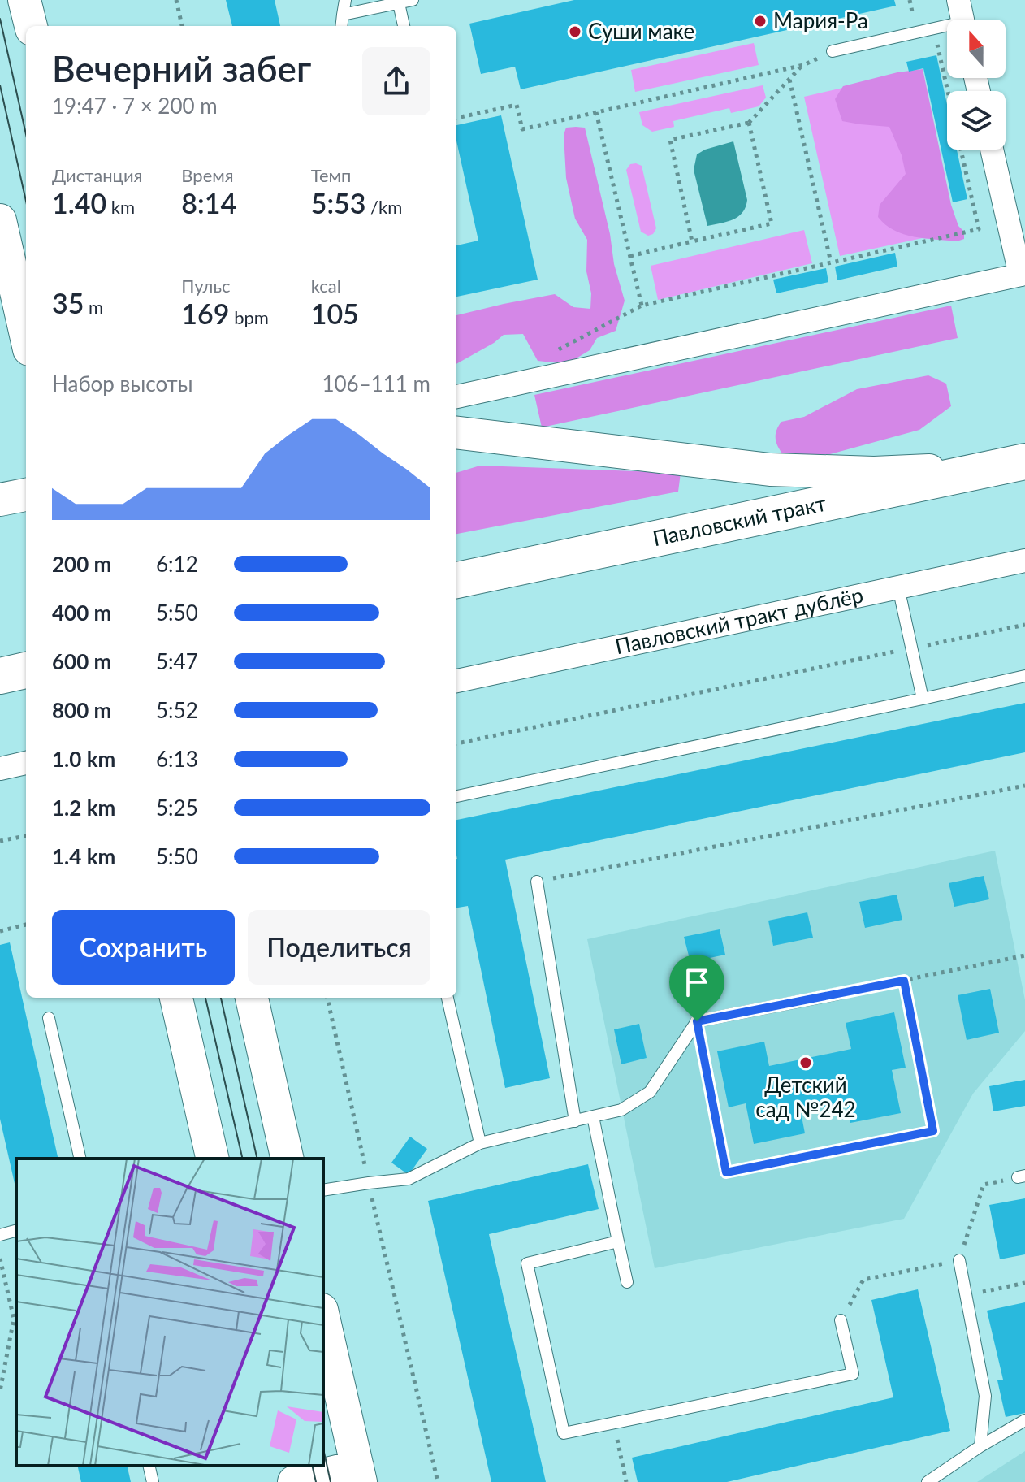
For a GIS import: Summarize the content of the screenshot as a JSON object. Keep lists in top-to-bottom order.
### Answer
{
  "streets": {
    "main road": ["Павловский тракт"],
    "street": ["Павловский тракт дублёр"]
  },
  "places": ["Мария-Ра", "Суши маке", "Детский сад №242"],
  "north": "top",
  "page": {
    "heading": ["Вечерний забег", "19:47 · 7 × 200 m"],
    "stats": [
      ["Дистанция", "1.40 km"],
      ["Время", "8:14"],
      ["Темп", "5:53 /km"],
      ["35 m"],
      ["Пульс", "169 bpm"],
      ["kcal", "105"]
    ],
    "chart": ["Набор высоты", "106–111 m"],
    "list": [
      {
        "name": "200 m",
        "note": "6:12"
      },
      {
        "name": "400 m",
        "note": "5:50"
      },
      {
        "name": "600 m",
        "note": "5:47"
      },
      {
        "name": "800 m",
        "note": "5:52"
      },
      {
        "name": "1.0 km",
        "note": "6:13"
      },
      {
        "name": "1.2 km",
        "note": "5:25"
      },
      {
        "name": "1.4 km",
        "note": "5:50"
      }
    ],
    "buttons": ["Сохранить", "Поделиться"]
  }
}
